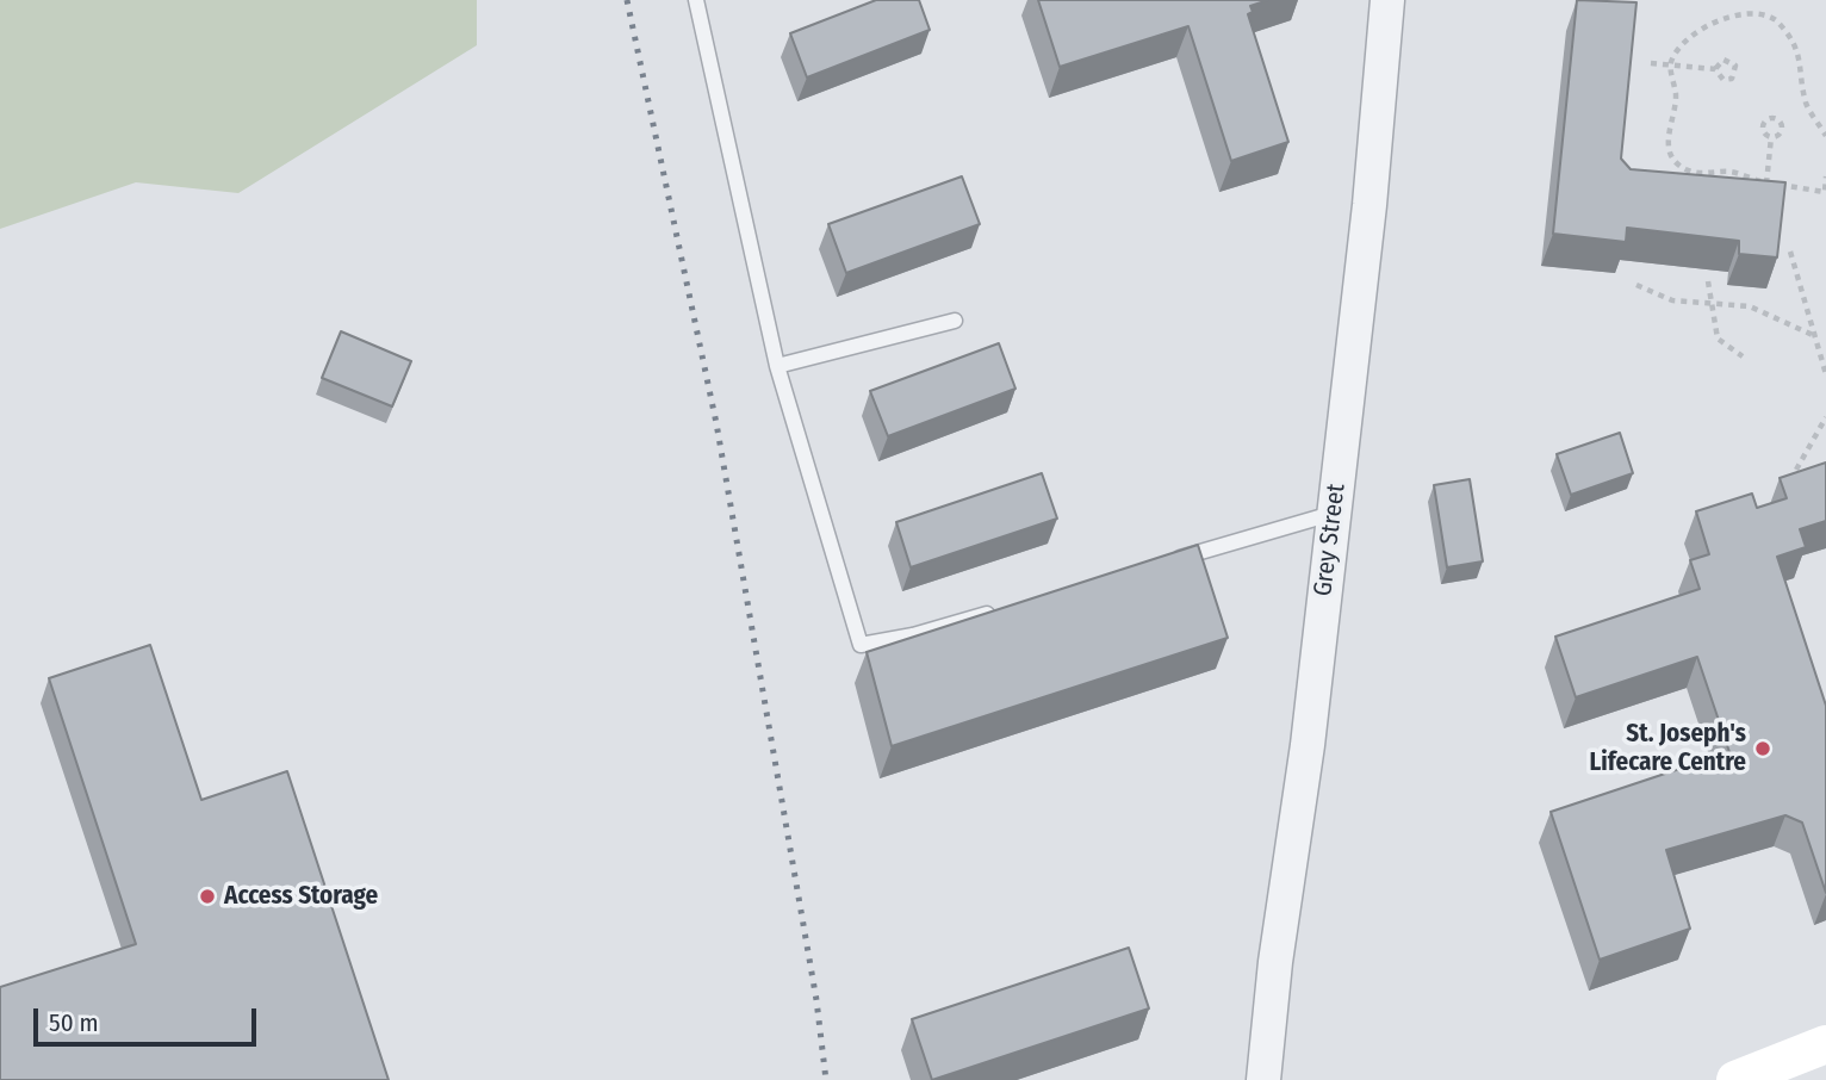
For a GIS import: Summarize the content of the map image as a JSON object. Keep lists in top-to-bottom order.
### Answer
{
  "streets": {
    "street": ["Grey Street"]
  },
  "places": ["St. Joseph's Lifecare Centre", "Access Storage"],
  "scale_bar": "50 m"
}
